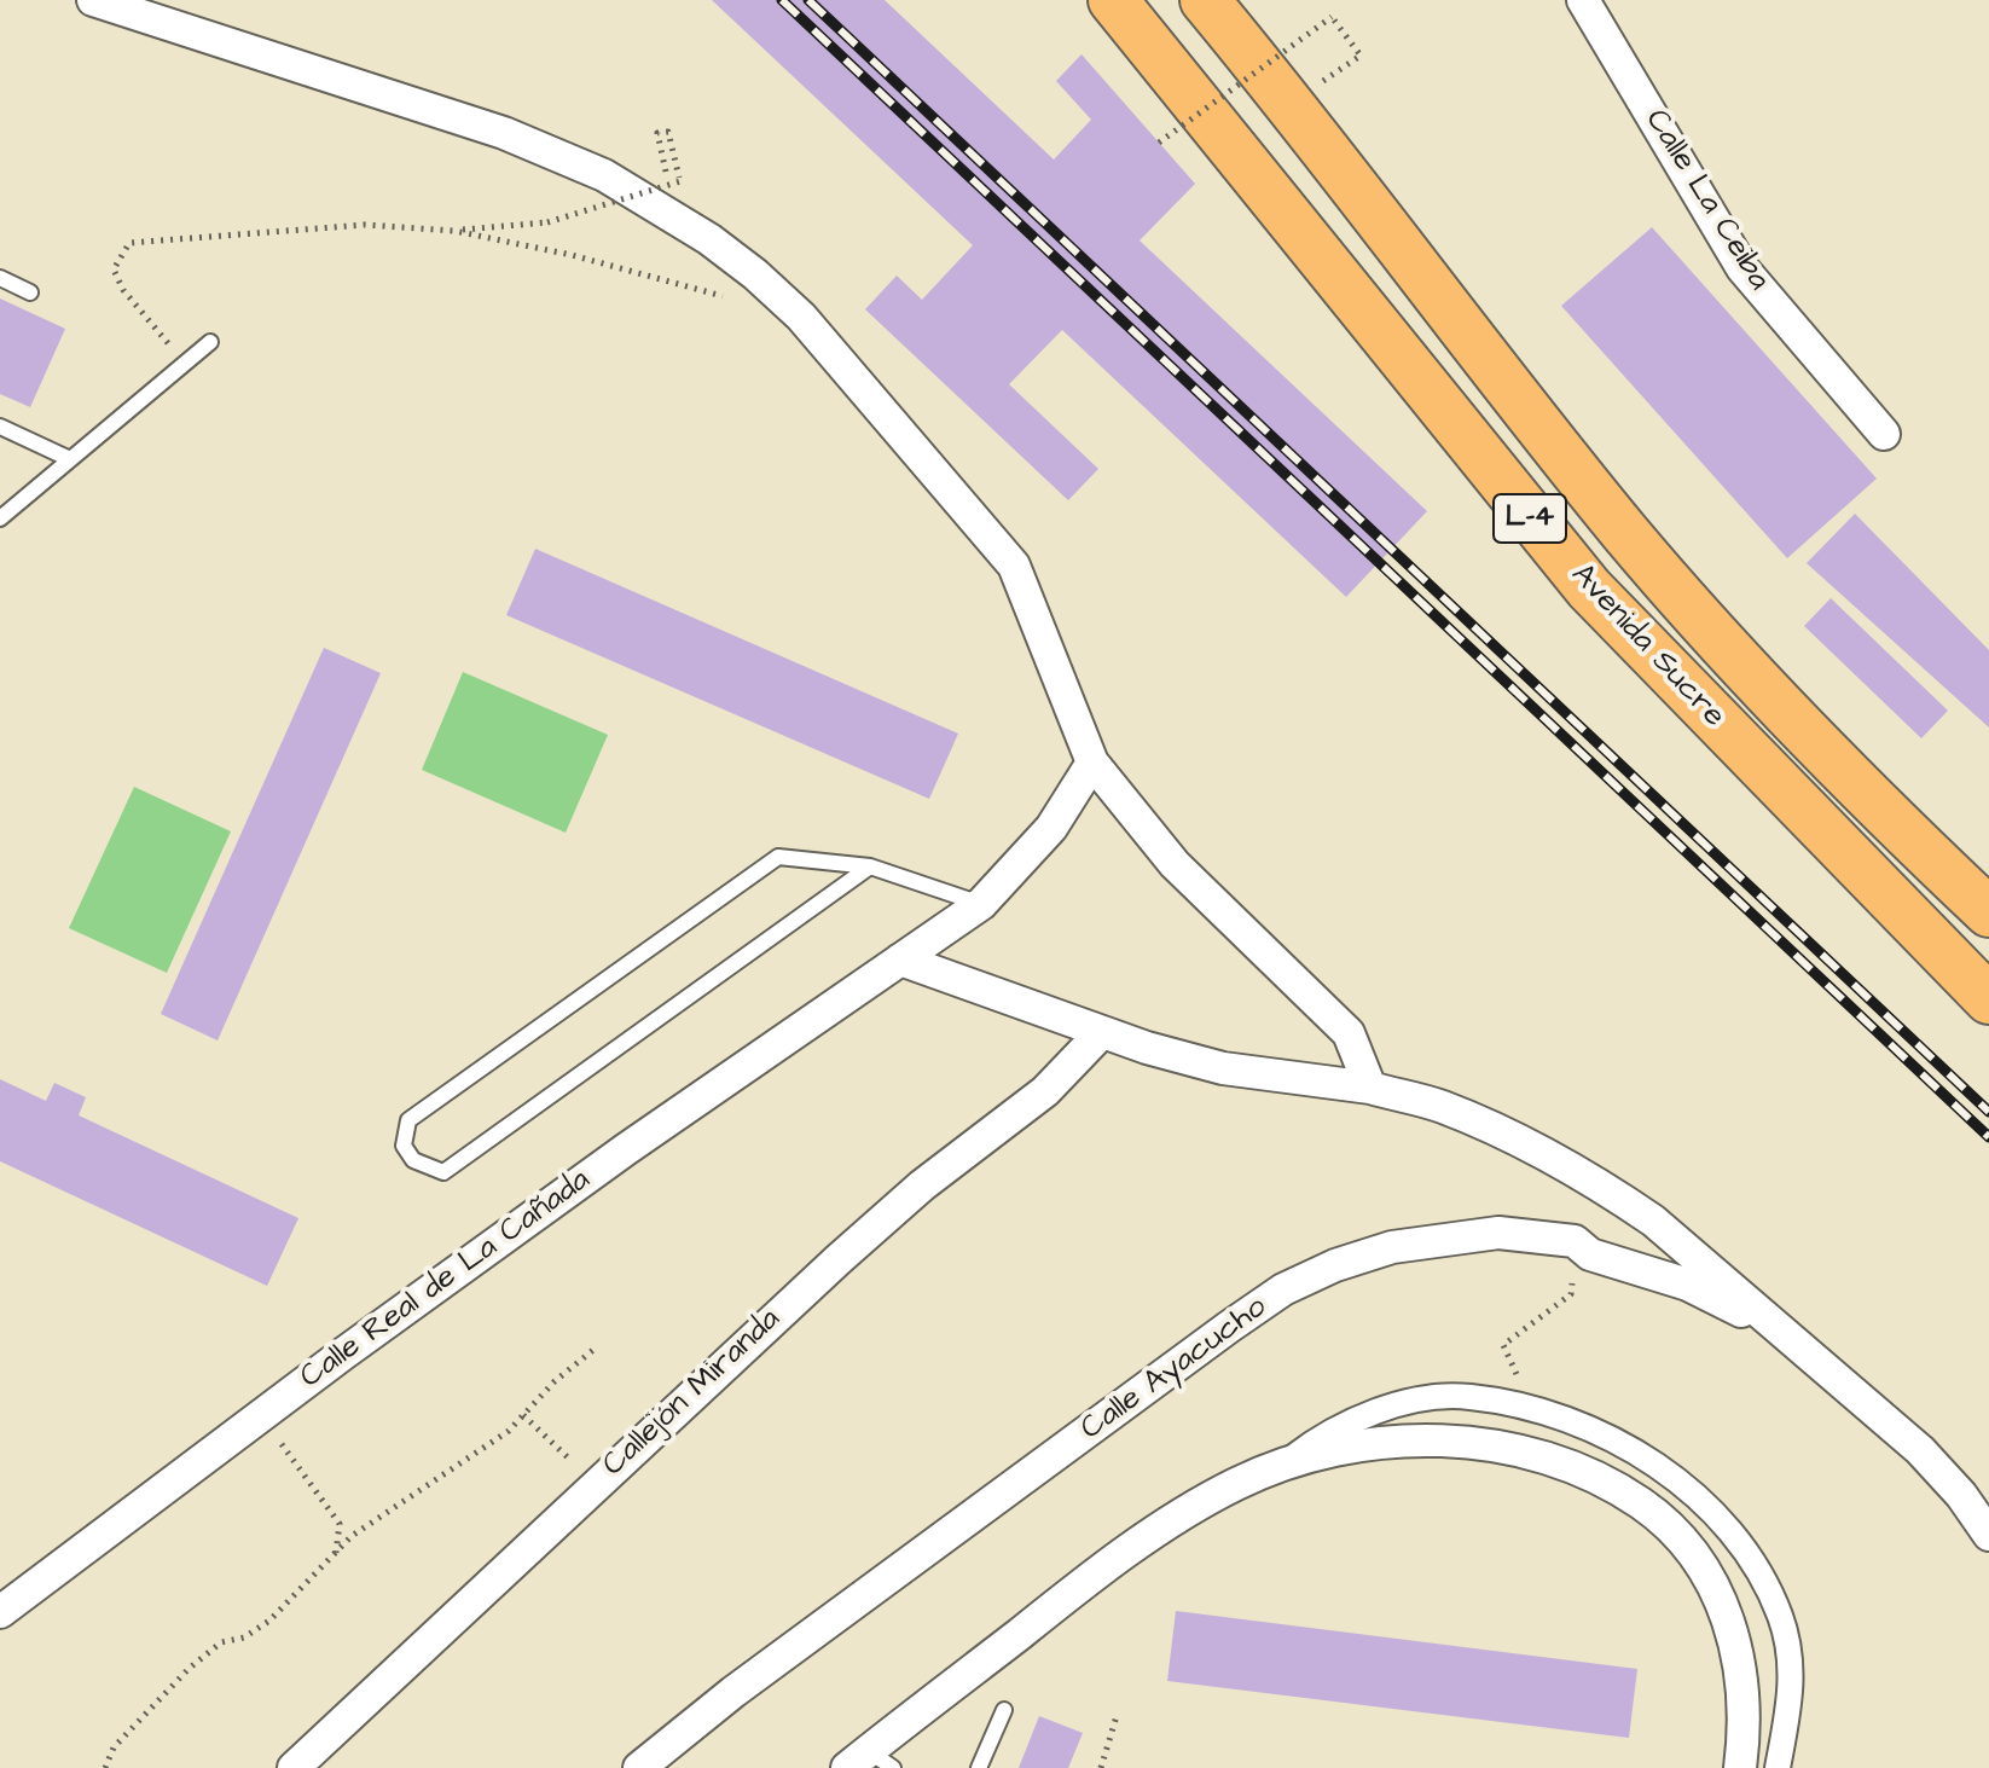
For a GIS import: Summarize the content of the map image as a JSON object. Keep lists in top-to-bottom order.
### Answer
{
  "streets": {
    "main road": ["L-4", "Avenida Sucre"],
    "street": [
      "Calle La Ceiba",
      "Calle Real de La Cañada",
      "Calle Ayacucho",
      "Callejón Miranda"
    ]
  }
}
